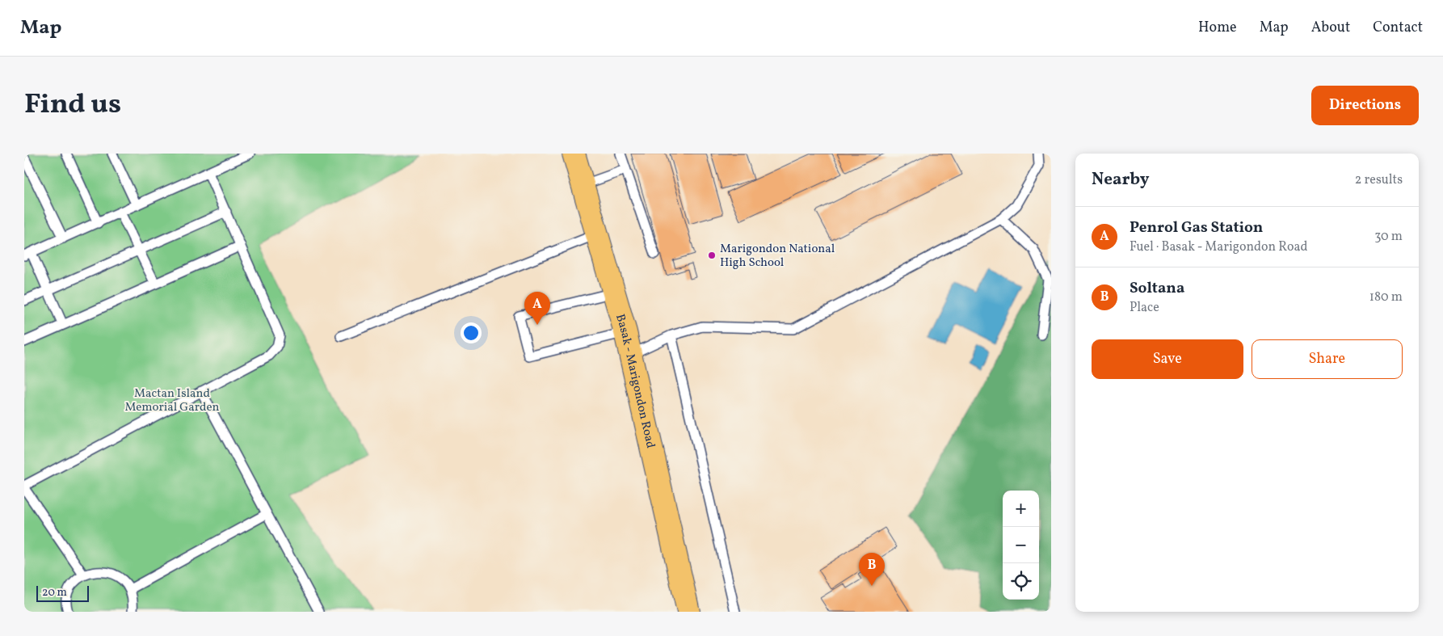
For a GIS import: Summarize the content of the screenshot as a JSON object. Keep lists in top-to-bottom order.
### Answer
{
  "streets": {
    "main road": ["Basak - Marigondon Road"]
  },
  "parks": ["Mactan Island Memorial Garden"],
  "places": ["Marigondon National High School"],
  "scale_bar": "20 m",
  "page": {
    "header": "Map",
    "nav": [
      "Home",
      "Map",
      "About",
      "Contact"
    ],
    "title": "Find us",
    "buttons": [
      "Directions",
      ["Save", "Share"]
    ],
    "heading": ["Nearby", "2 results"],
    "list": [
      {
        "mark": "A",
        "name": "Penrol Gas Station",
        "note": "Fuel · Basak - Marigondon Road",
        "value": "30 m"
      },
      {
        "mark": "B",
        "name": "Soltana",
        "note": "Place",
        "value": "180 m"
      }
    ],
    "pins": ["A", "B"],
    "map_buttons": ["+", "−"],
    "scale": "20 m"
  }
}
